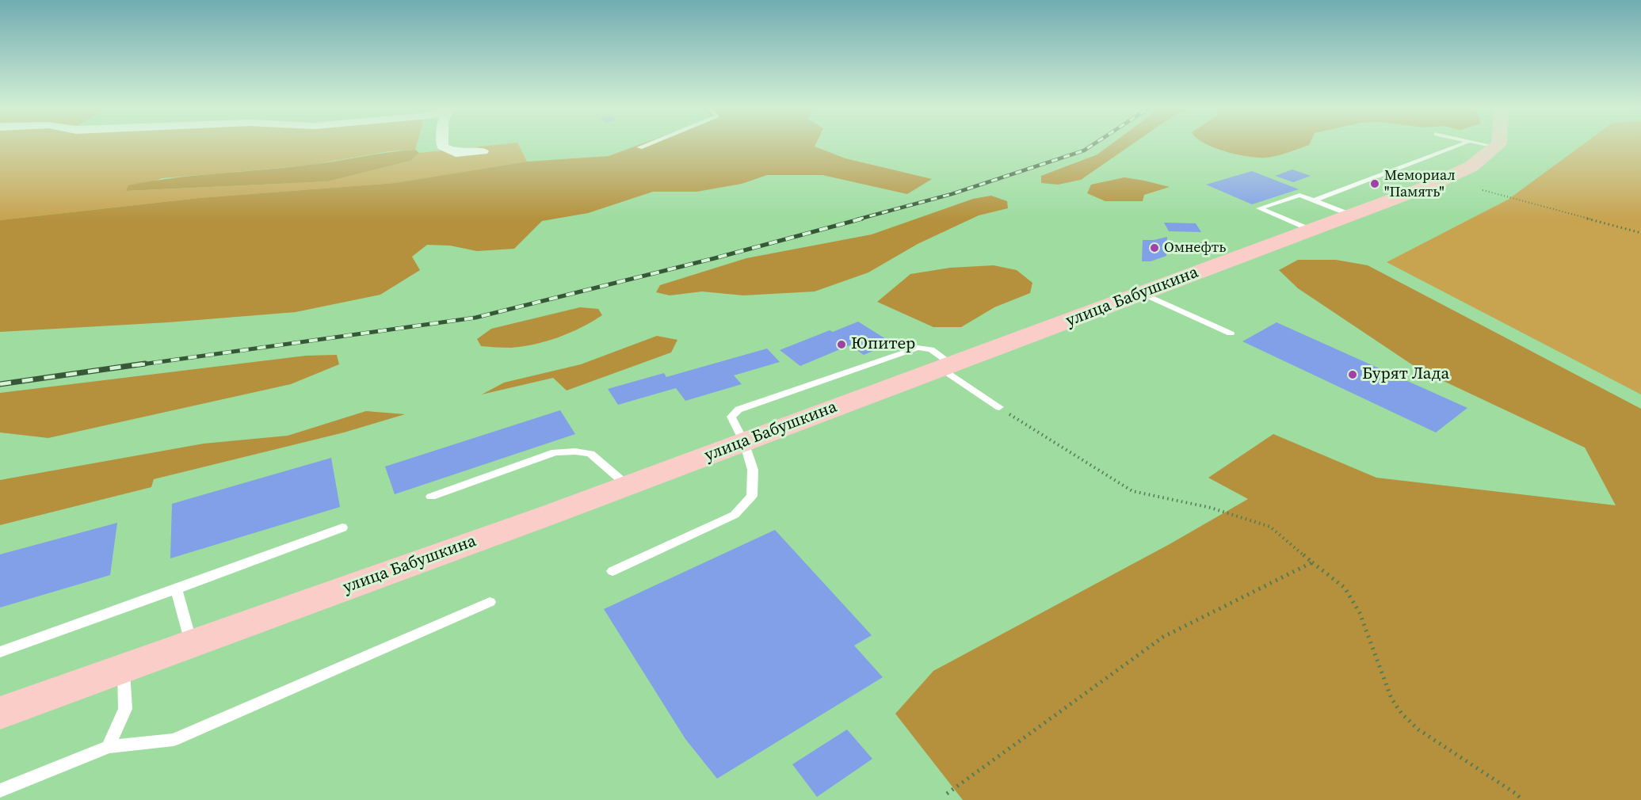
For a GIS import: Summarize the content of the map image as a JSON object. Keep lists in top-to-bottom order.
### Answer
{
  "streets": {
    "main road": ["улица Бабушкина"]
  },
  "places": [
    "Мемориал \"Память\"",
    "Омнефть",
    "Юпитер",
    "Бурят Лада"
  ]
}
